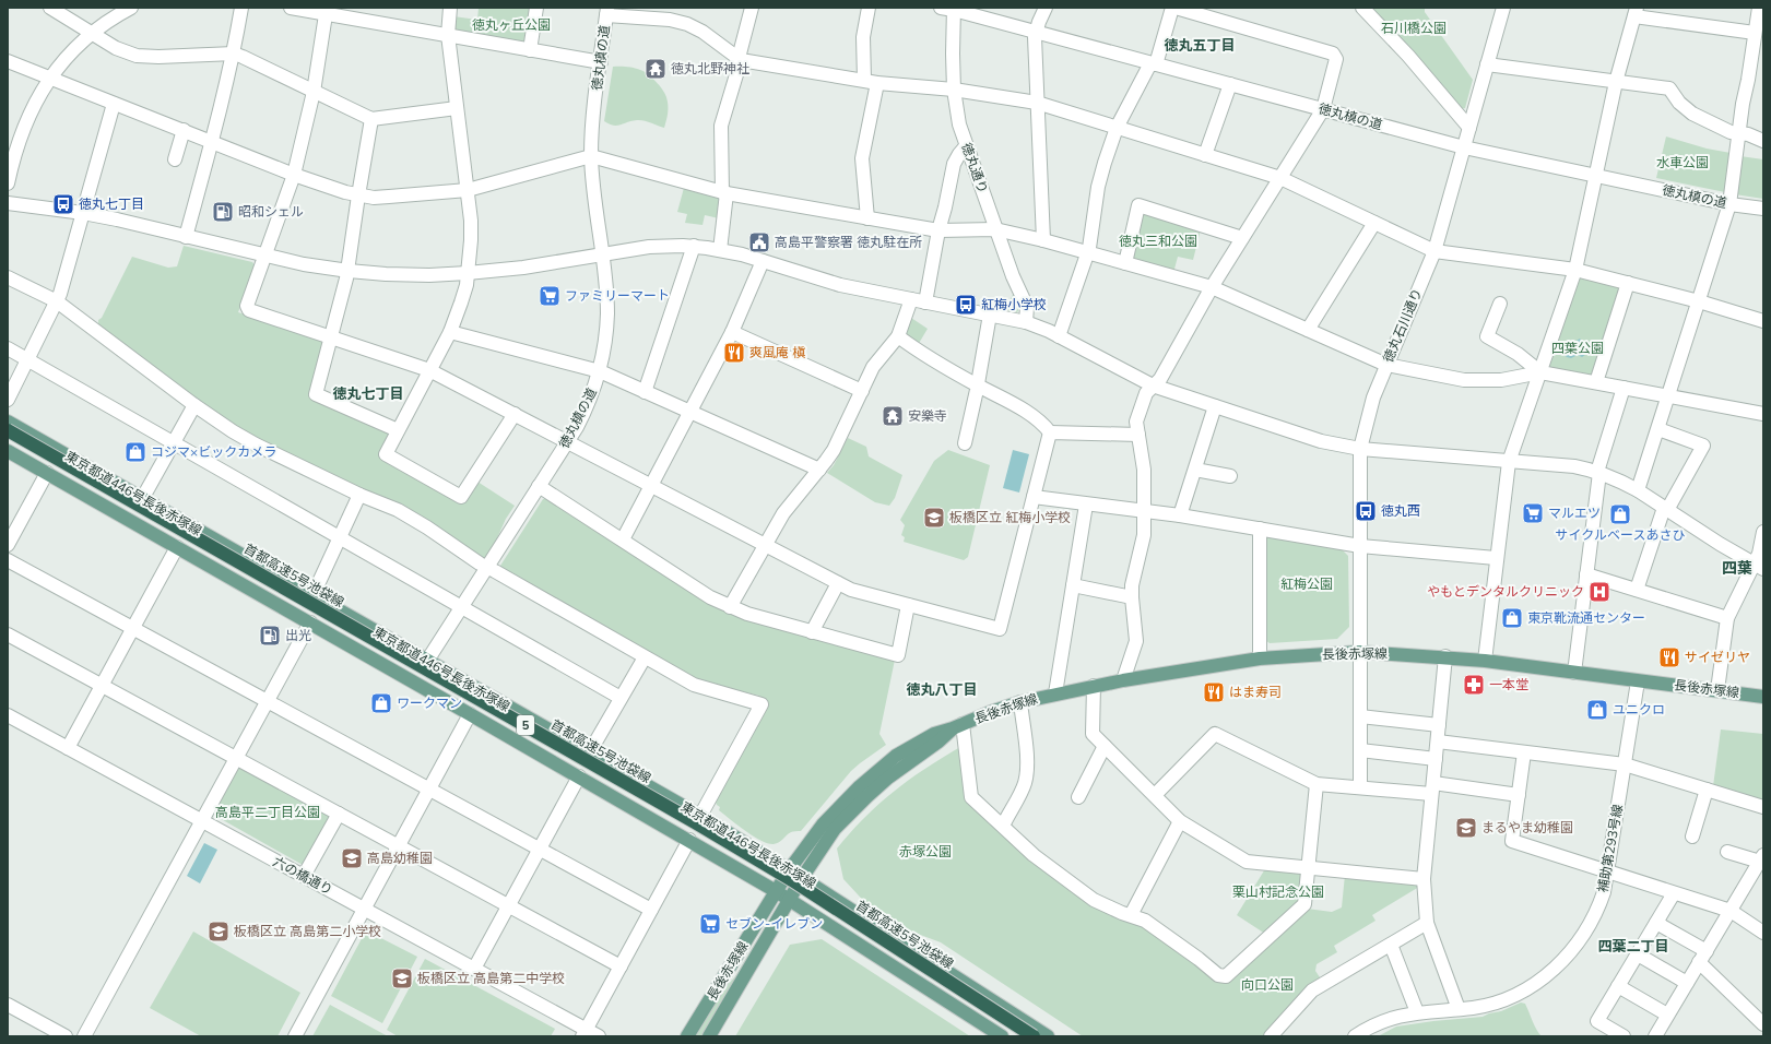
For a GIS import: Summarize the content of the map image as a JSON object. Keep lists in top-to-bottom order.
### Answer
{
  "streets": {
    "highway": ["首都高速5号池袋線", "5"],
    "main road": ["東京都道446号長後赤塚線", "長後赤塚線"],
    "street": [
      "徳丸槙の道",
      "徳丸通り",
      "徳丸石川通り",
      "補助第293号線",
      "六の橋通り"
    ]
  },
  "crossings": [
    ["徳丸槙の道", "徳丸通り"],
    ["徳丸槙の道", "徳丸石川通り"],
    ["徳丸槙の道", "東京都道446号長後赤塚線"],
    ["徳丸石川通り", "長後赤塚線"],
    ["東京都道446号長後赤塚線", "長後赤塚線"],
    ["長後赤塚線", "補助第293号線"]
  ],
  "districts": [
    "徳丸五丁目",
    "徳丸七丁目",
    "四葉",
    "徳丸八丁目",
    "四葉二丁目"
  ],
  "parks": [
    "徳丸ヶ丘公園",
    "石川橋公園",
    "水車公園",
    "徳丸三和公園",
    "四葉公園",
    "紅梅公園",
    "高島平二丁目公園",
    "赤塚公園",
    "栗山村記念公園",
    "向口公園"
  ],
  "places": {
    "temple": ["徳丸北野神社", "安樂寺"],
    "bus stop": ["徳丸七丁目", "紅梅小学校", "徳丸西"],
    "fuel station": ["昭和シェル", "出光"],
    "public building": ["高島平警察署 徳丸駐在所"],
    "supermarket": ["ファミリーマート", "マルエツ", "セブン-イレブン"],
    "restaurant": ["爽風庵 槇", "サイゼリヤ", "はま寿司"],
    "shop": [
      "コジマ×ビックカメラ",
      "サイクルベースあさひ",
      "東京靴流通センター",
      "ワークマン",
      "ユニクロ"
    ],
    "school or university": [
      "板橋区立 紅梅小学校",
      "まるやま幼稚園",
      "高島幼稚園",
      "板橋区立 高島第二小学校",
      "板橋区立 高島第二中学校"
    ],
    "hospital": ["やもとデンタルクリニック"],
    "pharmacy": ["一本堂"]
  }
}
